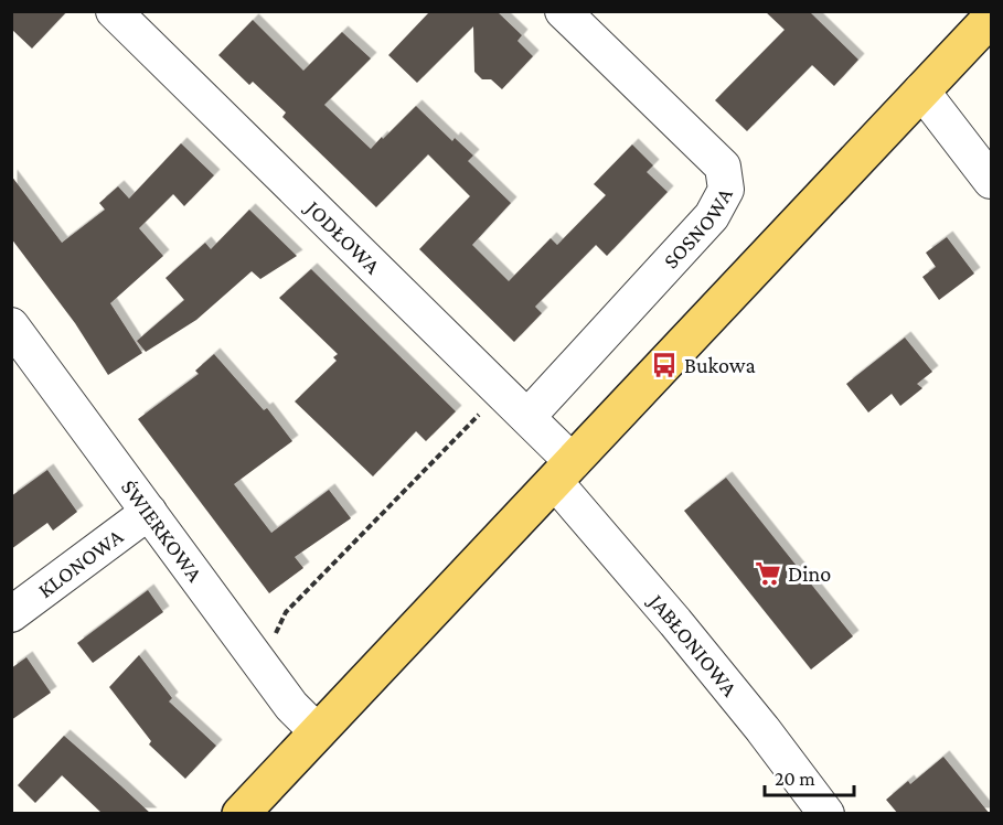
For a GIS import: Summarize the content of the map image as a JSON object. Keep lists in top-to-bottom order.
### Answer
{
  "streets": {
    "street": [
      "SOSNOWA",
      "JODŁOWA",
      "ŚWIERKOWA",
      "KLONOWA",
      "JABŁONIOWA"
    ]
  },
  "crossings": [
    ["SOSNOWA", "JODŁOWA"],
    ["JODŁOWA", "JABŁONIOWA"],
    ["ŚWIERKOWA", "KLONOWA"]
  ],
  "places": {
    "bus stop": ["Bukowa"],
    "supermarket": ["Dino"]
  },
  "scale_bar": "20 m"
}
